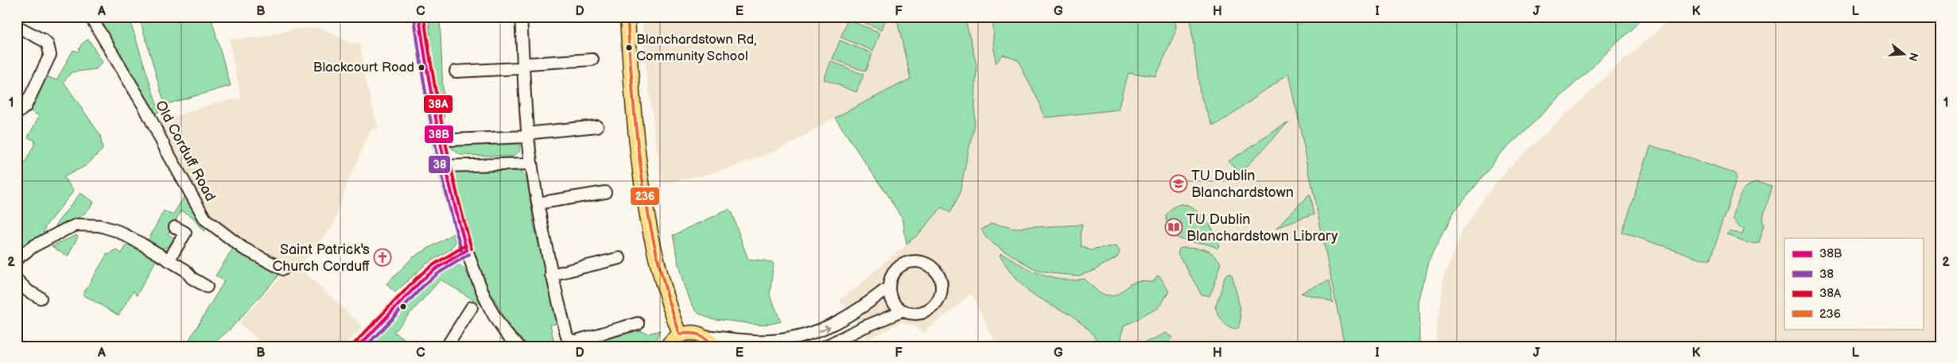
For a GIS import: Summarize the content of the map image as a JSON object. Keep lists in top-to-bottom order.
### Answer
{
  "streets": {
    "street": ["Old Corduff Road"]
  },
  "places": {
    "other": ["Blanchardstown Rd, Community School", "Blackcourt Road"],
    "school or university": ["TU Dublin Blanchardstown"],
    "library": ["TU Dublin Blanchardstown Library"],
    "church": ["Saint Patrick's Church Corduff"]
  },
  "lines": [
    "transit line 38B",
    "transit line 38A",
    "transit line 236",
    "transit line 38"
  ],
  "legend": [
    "38B",
    "38",
    "38A",
    "236"
  ],
  "north": "right",
  "grid": {
    "columns": [
      "A",
      "B",
      "C",
      "D",
      "E",
      "F",
      "G",
      "H",
      "I",
      "J",
      "K",
      "L"
    ],
    "rows": ["1", "2"]
  }
}
